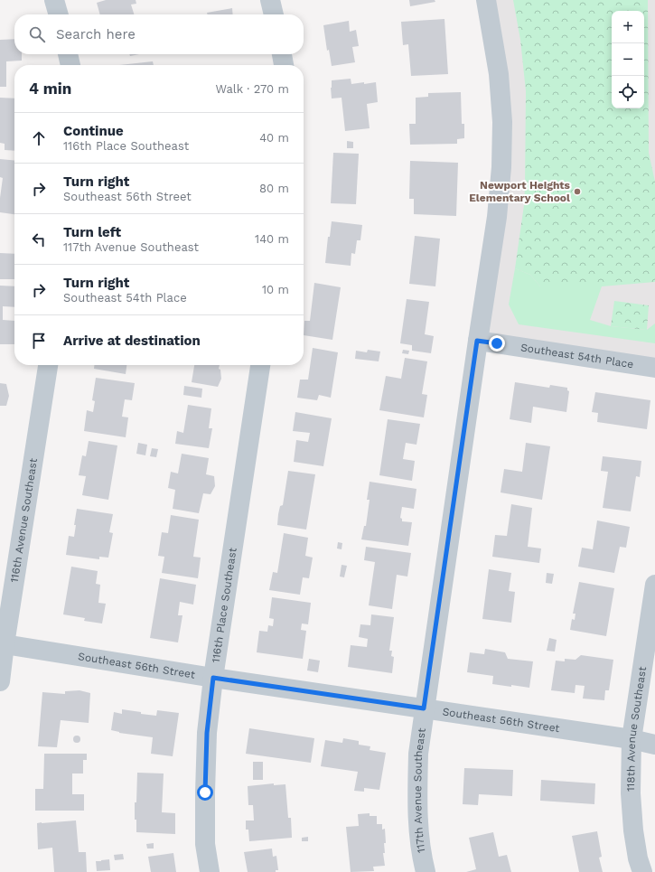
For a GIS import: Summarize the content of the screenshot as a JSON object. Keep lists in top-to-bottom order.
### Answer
{
  "streets": {
    "street": [
      "Southeast 54th Place",
      "116th Avenue Southeast",
      "116th Place Southeast",
      "Southeast 56th Street",
      "118th Avenue Southeast",
      "117th Avenue Southeast"
    ]
  },
  "crossings": [
    ["Southeast 54th Place", "117th Avenue Southeast"],
    ["116th Avenue Southeast", "Southeast 56th Street"],
    ["116th Place Southeast", "Southeast 56th Street"],
    ["Southeast 56th Street", "118th Avenue Southeast"],
    ["Southeast 56th Street", "117th Avenue Southeast"]
  ],
  "places": ["Newport Heights Elementary School"],
  "page": {
    "map_buttons": ["+", "−"],
    "search": "Search here",
    "heading": ["4 min", "Walk · 270 m"],
    "list": [
      ["Continue", "116th Place Southeast", "40 m"],
      ["Turn right", "Southeast 56th Street", "80 m"],
      ["Turn left", "117th Avenue Southeast", "140 m"],
      ["Turn right", "Southeast 54th Place", "10 m"],
      "Arrive at destination"
    ]
  }
}
